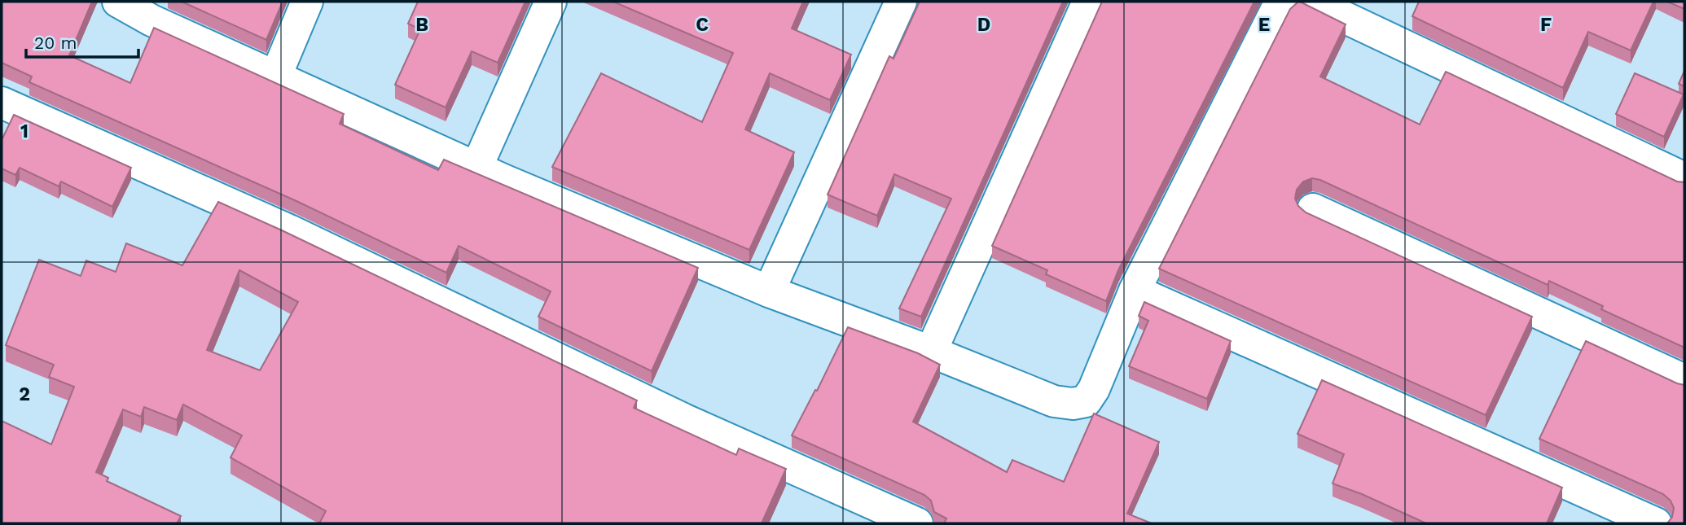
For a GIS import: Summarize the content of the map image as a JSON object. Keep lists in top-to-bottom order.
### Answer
{
  "scale_bar": "20 m",
  "grid": {
    "columns": [
      "B",
      "C",
      "D",
      "E",
      "F"
    ],
    "rows": ["1", "2"]
  }
}
